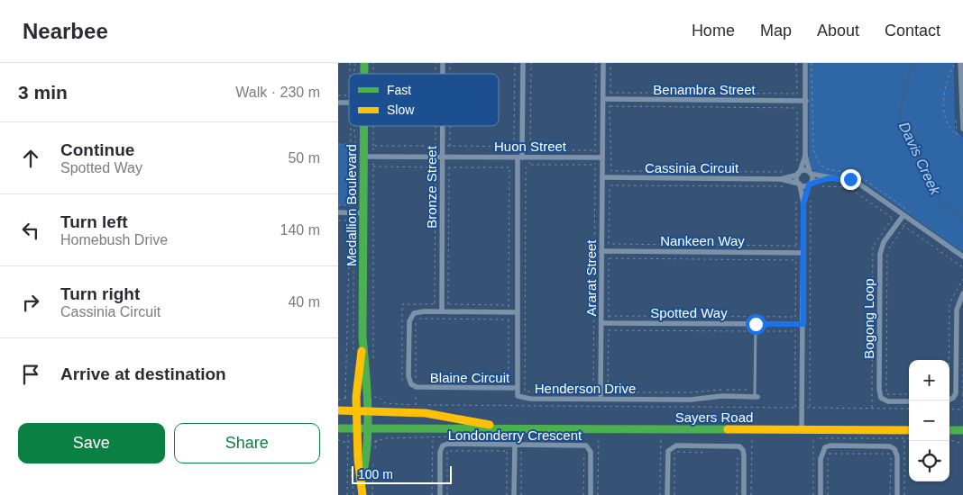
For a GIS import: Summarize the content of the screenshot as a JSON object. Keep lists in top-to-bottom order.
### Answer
{
  "streets": {
    "street": [
      "Benambra Street",
      "Huon Street",
      "Cassinia Circuit",
      "Bronze Street",
      "Medallion Boulevard",
      "Nankeen Way",
      "Ararat Street",
      "Spotted Way",
      "Bogong Loop",
      "Blaine Circuit",
      "Henderson Drive",
      "Sayers Road",
      "Londonderry Crescent"
    ]
  },
  "crossings": [
    ["Huon Street", "Bronze Street"],
    ["Huon Street", "Medallion Boulevard"],
    ["Huon Street", "Ararat Street"],
    ["Huon Street", "Henderson Drive"],
    ["Cassinia Circuit", "Ararat Street"],
    ["Medallion Boulevard", "Sayers Road"],
    ["Nankeen Way", "Ararat Street"],
    ["Ararat Street", "Spotted Way"],
    ["Ararat Street", "Henderson Drive"],
    ["Blaine Circuit", "Henderson Drive"]
  ],
  "water": ["Davis Creek"],
  "legend": ["Fast", "Slow"],
  "scale_bar": "100 m",
  "page": {
    "header": "Nearbee",
    "nav": [
      "Home",
      "Map",
      "About",
      "Contact"
    ],
    "heading": ["3 min", "Walk · 230 m"],
    "list": [
      ["Continue", "Spotted Way", "50 m"],
      ["Turn left", "Homebush Drive", "140 m"],
      ["Turn right", "Cassinia Circuit", "40 m"],
      "Arrive at destination"
    ],
    "map_buttons": ["+", "−"],
    "buttons": ["Save", "Share"],
    "scale": "100 m"
  }
}
